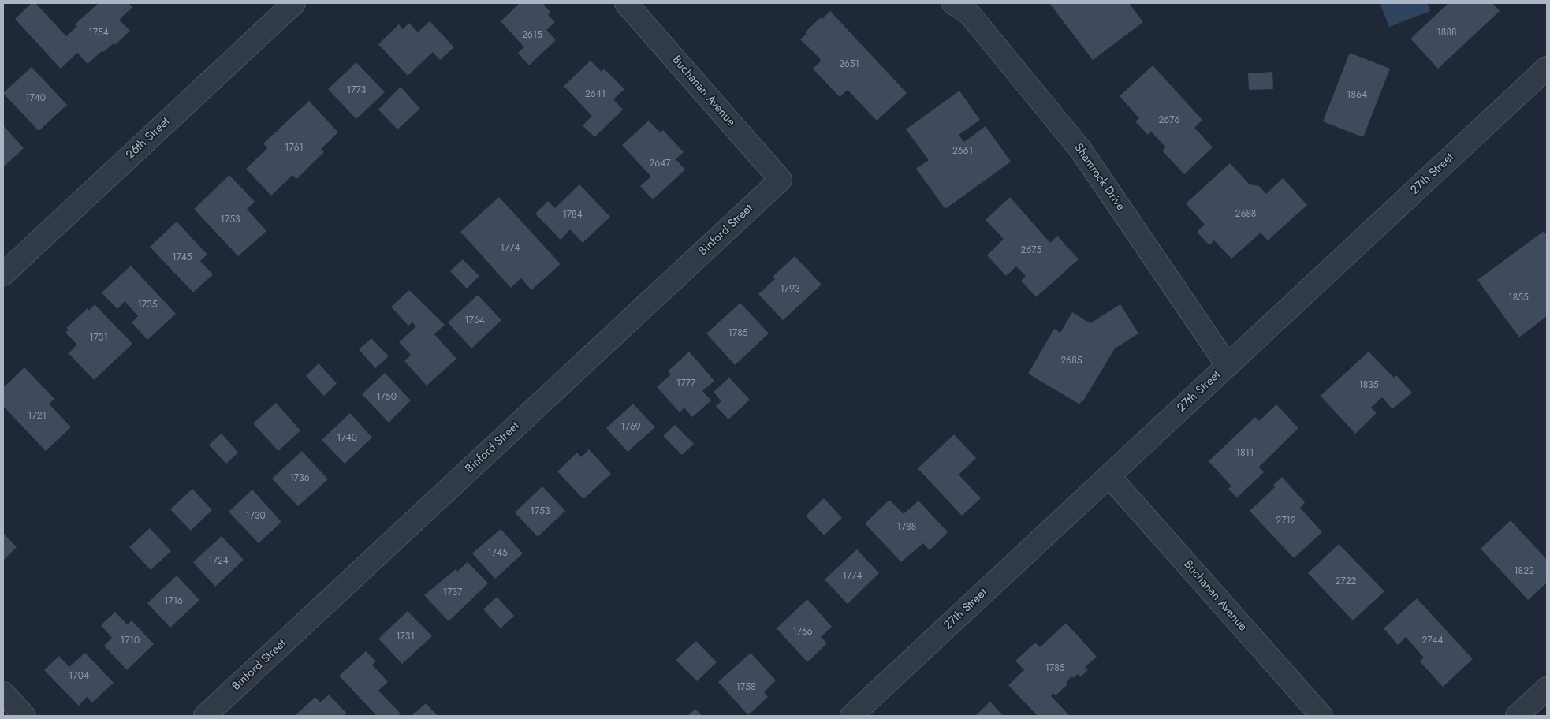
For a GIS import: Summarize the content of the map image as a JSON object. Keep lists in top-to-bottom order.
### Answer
{
  "streets": {
    "street": [
      "Buchanan Avenue",
      "26th Street",
      "27th Street",
      "Shamrock Drive",
      "Binford Street"
    ]
  },
  "crossings": [
    ["Buchanan Avenue", "27th Street"],
    ["Buchanan Avenue", "Binford Street"],
    ["27th Street", "Shamrock Drive"]
  ],
  "house_numbers": [
    "1754",
    "1888",
    "2615",
    "2651",
    "1773",
    "2641",
    "1864",
    "1740",
    "2676",
    "1761",
    "2661",
    "2647",
    "2688",
    "1784",
    "1753",
    "1774",
    "2675",
    "1745",
    "1793",
    "1855",
    "1735",
    "1764",
    "1785",
    "1731",
    "2685",
    "1777",
    "1835",
    "1750",
    "1721",
    "1769",
    "1740",
    "1811",
    "1736",
    "1753",
    "1730",
    "2712",
    "1788",
    "1745",
    "1724",
    "1822",
    "1774",
    "2722",
    "1737",
    "1716",
    "1766",
    "1731",
    "1710",
    "2744",
    "1785",
    "1704",
    "1758"
  ]
}
